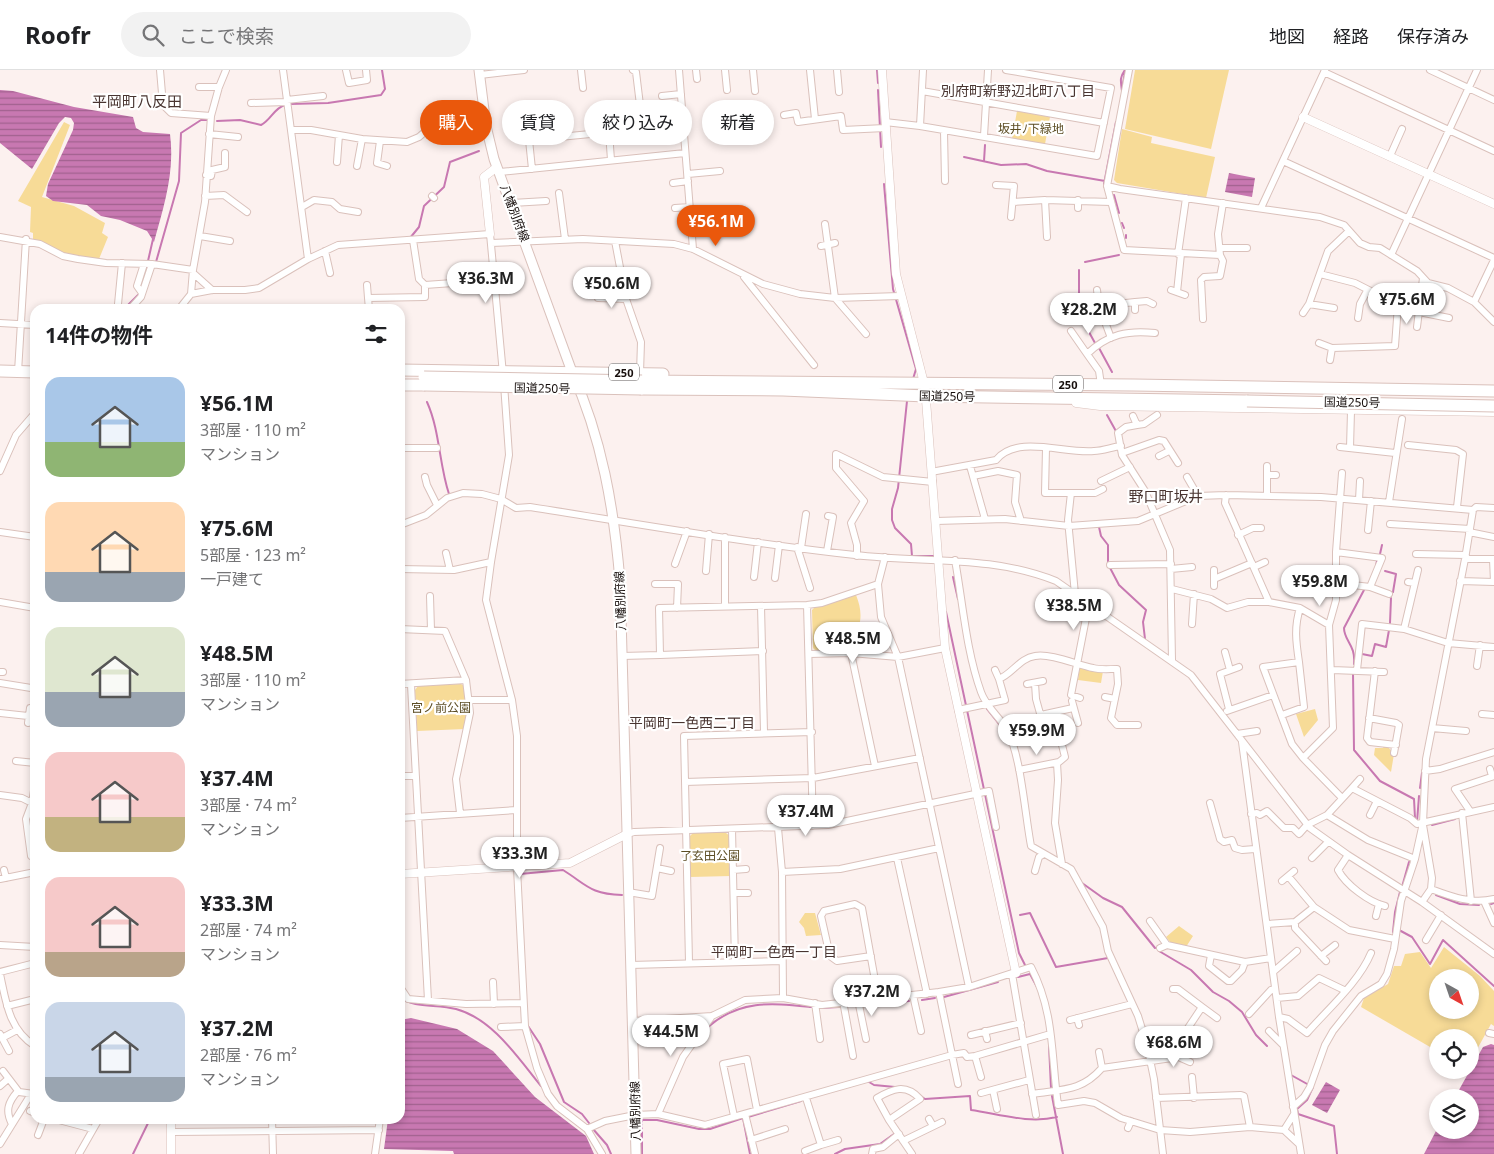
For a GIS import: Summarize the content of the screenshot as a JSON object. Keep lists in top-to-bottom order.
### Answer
{
  "streets": {
    "highway": ["250", "国道250号"],
    "main road": ["八幡別府線"]
  },
  "crossings": [
    ["八幡別府線", "250"],
    ["250", "国道250号"]
  ],
  "districts": [
    "別府町新野辺北町八丁目",
    "平岡町八反田",
    "野口町坂井",
    "平岡町一色西二丁目",
    "平岡町一色西一丁目"
  ],
  "parks": ["坂井ﾉ下緑地", "宮ノ前公園", "了玄田公園"],
  "north": "bottom right",
  "page": {
    "header": "Roofr",
    "search": "ここで検索",
    "nav": ["地図", "経路", "保存済み"],
    "chip": [
      "購入",
      "賃貸",
      "絞り込み",
      "新着"
    ],
    "price": [
      "¥56.1M",
      "¥36.3M",
      "¥50.6M",
      "¥75.6M",
      "¥28.2M",
      "¥59.8M",
      "¥38.5M",
      "¥48.5M",
      "¥59.9M",
      "¥37.4M",
      "¥33.3M",
      "¥37.2M",
      "¥44.5M",
      "¥68.6M"
    ],
    "heading": "14件の物件",
    "list": [
      {
        "name": "¥56.1M",
        "note": "3部屋 · 110 m² · マンション"
      },
      {
        "name": "¥75.6M",
        "note": "5部屋 · 123 m² · 一戸建て"
      },
      {
        "name": "¥48.5M",
        "note": "3部屋 · 110 m² · マンション"
      },
      {
        "name": "¥37.4M",
        "note": "3部屋 · 74 m² · マンション"
      },
      {
        "name": "¥33.3M",
        "note": "2部屋 · 74 m² · マンション"
      },
      {
        "name": "¥37.2M",
        "note": "2部屋 · 76 m² · マンション"
      }
    ]
  }
}
